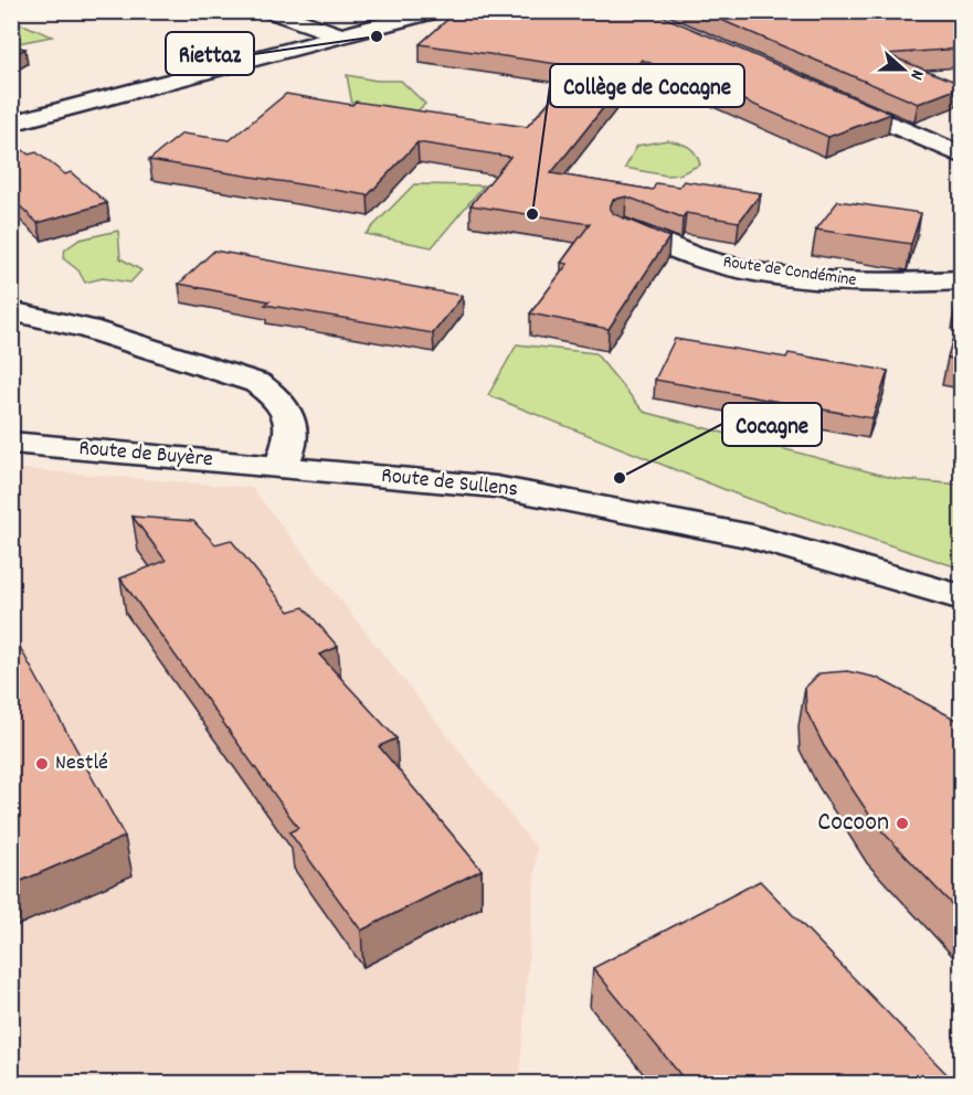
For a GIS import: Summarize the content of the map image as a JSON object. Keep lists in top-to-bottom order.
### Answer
{
  "streets": {
    "street": ["Route de Condémine", "Route de Buyère", "Route de Sullens"]
  },
  "crossings": [
    ["Route de Buyère", "Route de Sullens"]
  ],
  "places": [
    "Riettaz",
    "Collège de Cocagne",
    "Cocagne",
    "Nestlé",
    "Cocoon"
  ],
  "north": "right"
}
